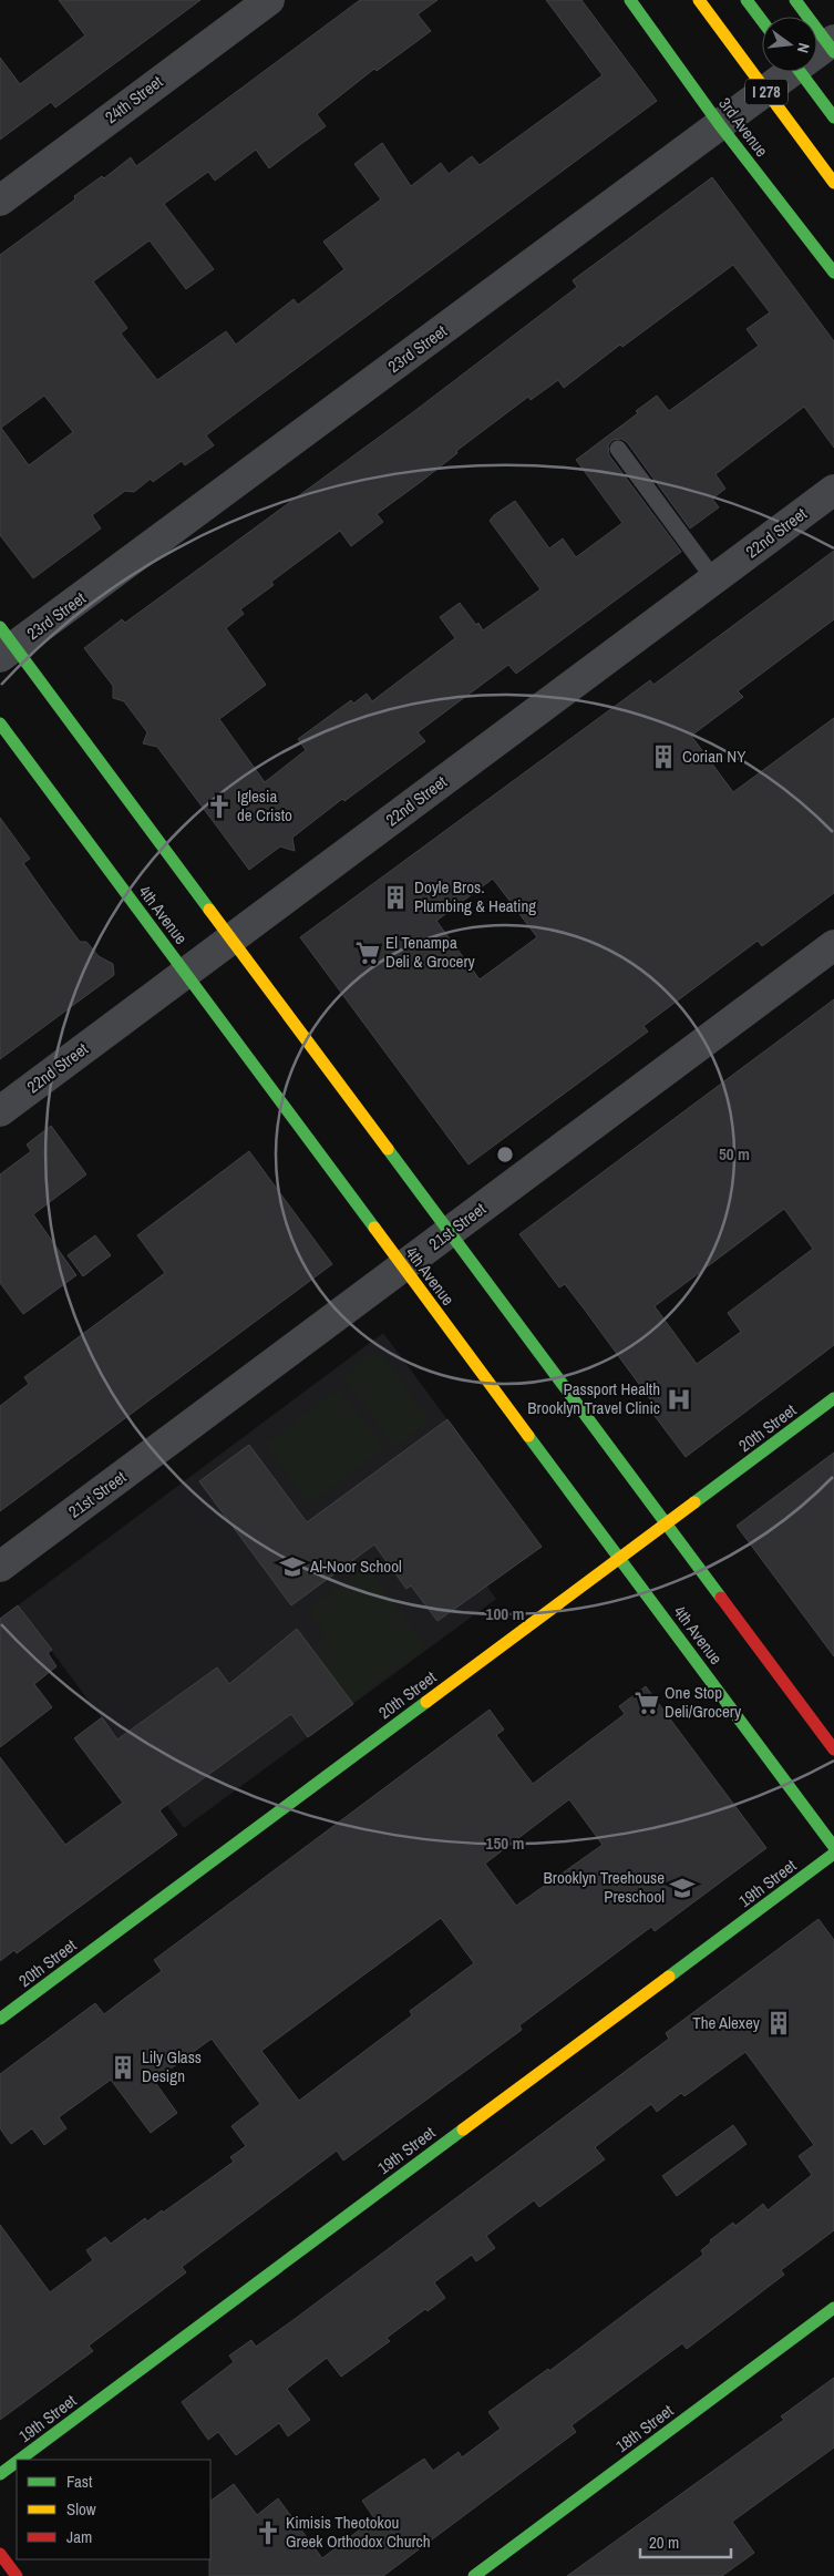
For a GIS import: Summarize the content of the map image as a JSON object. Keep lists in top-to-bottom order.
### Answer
{
  "streets": {
    "main road": [
      "I 278",
      "3rd Avenue",
      "4th Avenue",
      "20th Street",
      "19th Street",
      "18th Street"
    ],
    "street": [
      "24th Street",
      "23rd Street",
      "22nd Street",
      "21st Street"
    ]
  },
  "crossings": [
    ["3rd Avenue", "23rd Street"],
    ["22nd Street", "4th Avenue"],
    ["4th Avenue", "21st Street"],
    ["4th Avenue", "20th Street"]
  ],
  "places": {
    "building": [
      "Corian NY",
      "Doyle Bros. Plumbing & Heating",
      "The Alexey",
      "Lily Glass Design"
    ],
    "church": ["Iglesia de Cristo", "Kimisis Theotokou Greek Orthodox Church"],
    "supermarket": ["El Tenampa Deli & Grocery", "One Stop Deli/Grocery"],
    "hospital": ["Passport Health Brooklyn Travel Clinic"],
    "school or university": ["Al-Noor School", "Brooklyn Treehouse Preschool"]
  },
  "legend": ["Fast", "Slow", "Jam"],
  "scale_bar": "20 m",
  "north": "right",
  "rings": ["50 m", "100 m", "150 m"]
}
